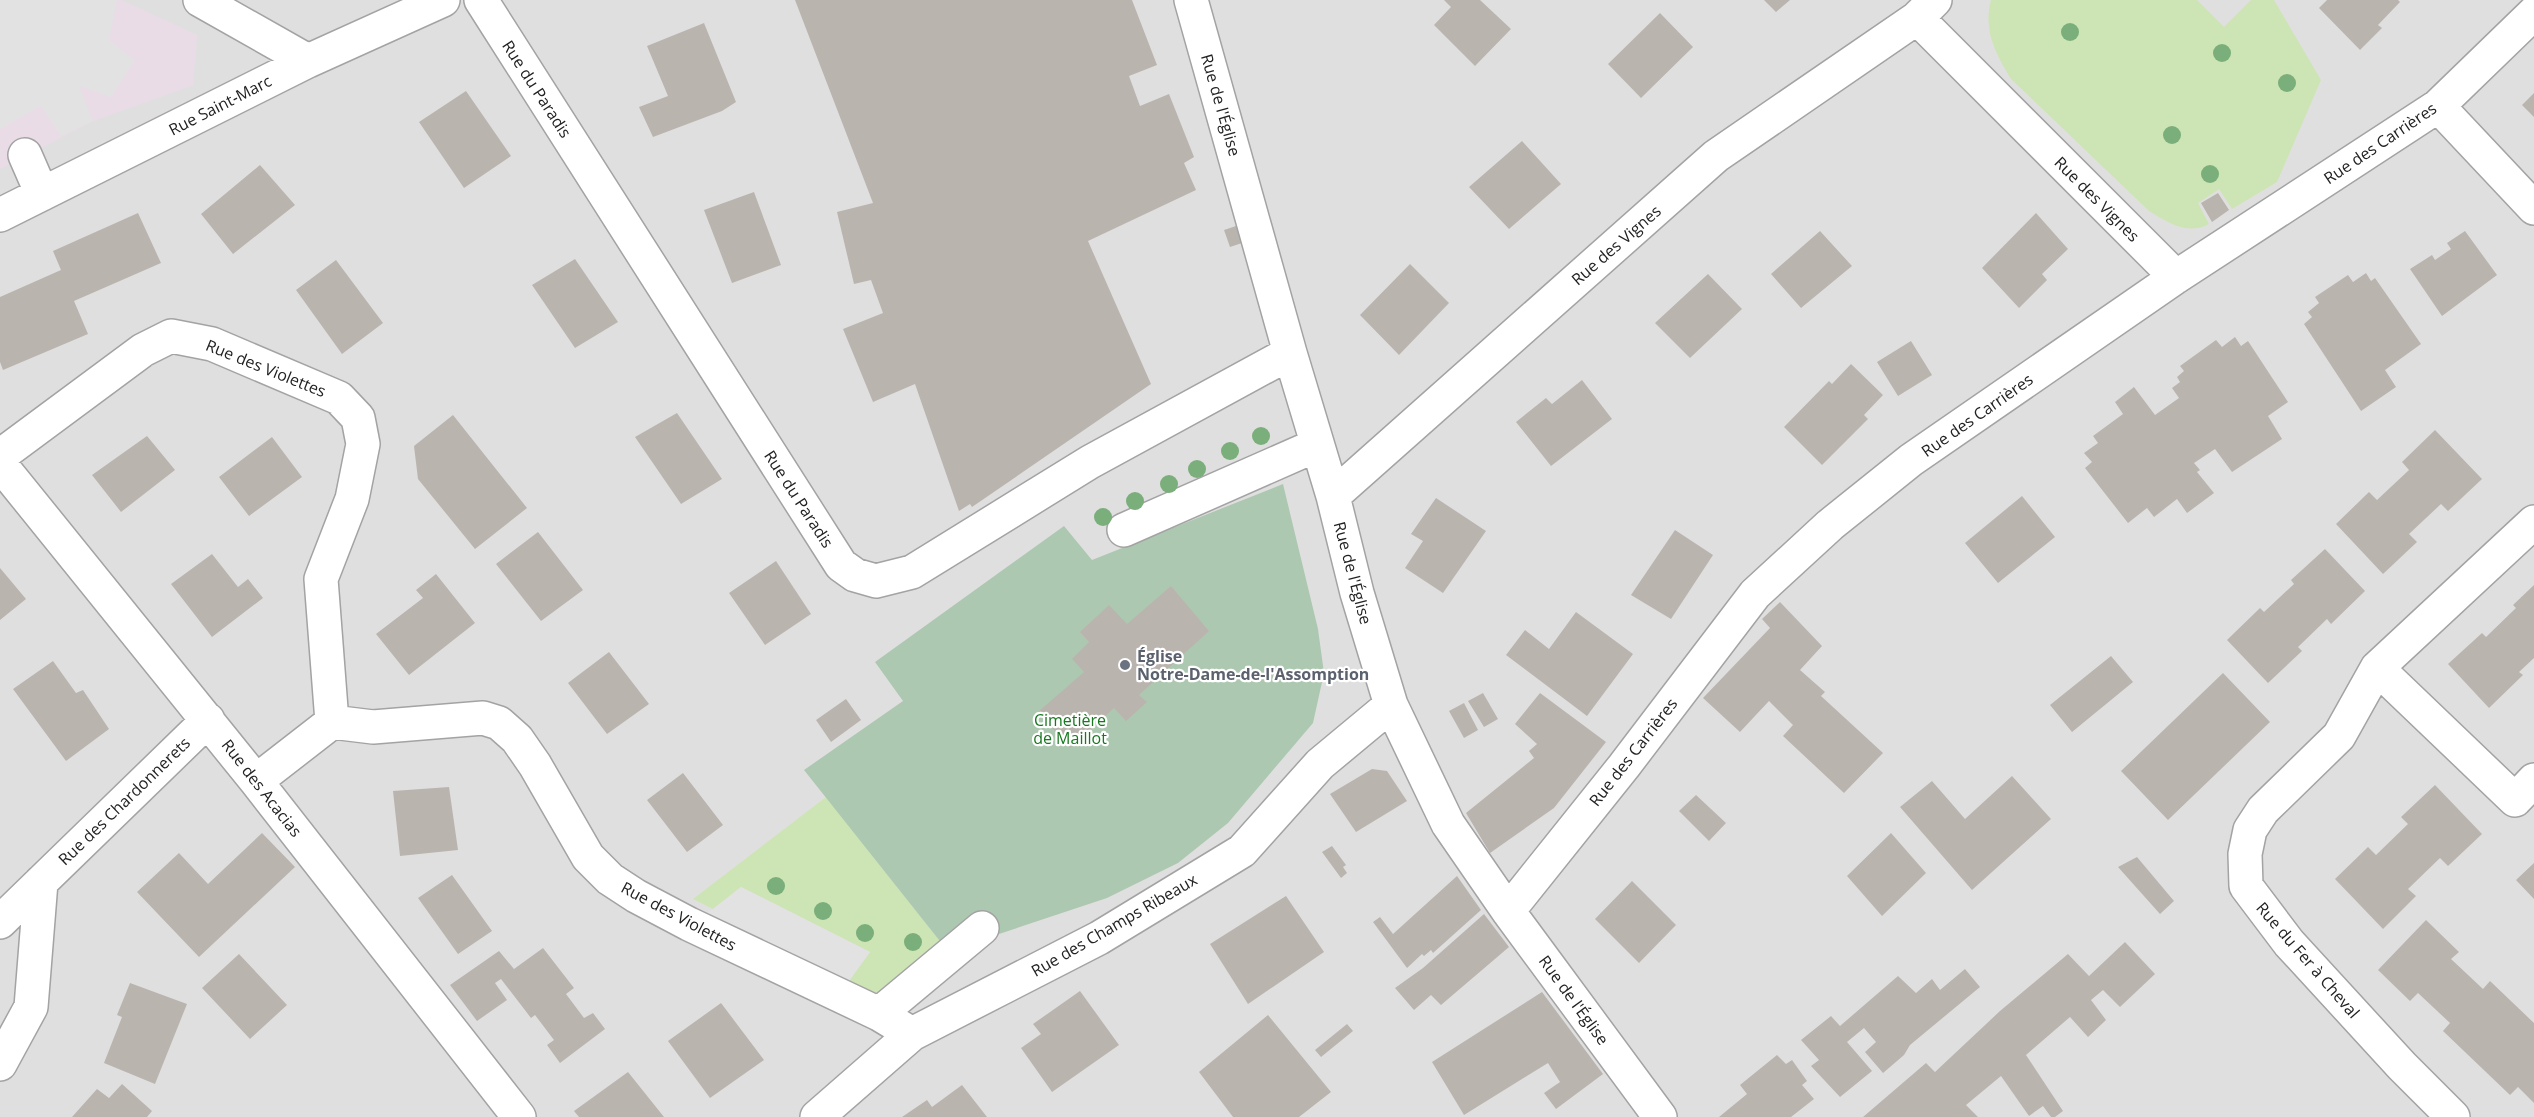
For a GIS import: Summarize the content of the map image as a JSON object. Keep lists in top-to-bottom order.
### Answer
{
  "streets": {
    "street": [
      "Rue du Paradis",
      "Rue Saint-Marc",
      "Rue de l'Église",
      "Rue des Carrières",
      "Rue des Vignes",
      "Rue des Violettes",
      "Rue des Acacias",
      "Rue des Chardonnerets",
      "Rue des Champs Ribeaux",
      "Rue du Fer à Cheval"
    ]
  },
  "crossings": [
    ["Rue du Paradis", "Rue de l'Église"],
    ["Rue de l'Église", "Rue des Carrières"],
    ["Rue de l'Église", "Rue des Vignes"],
    ["Rue de l'Église", "Rue des Champs Ribeaux"],
    ["Rue des Carrières", "Rue des Vignes"],
    ["Rue des Violettes", "Rue des Champs Ribeaux"],
    ["Rue des Acacias", "Rue des Chardonnerets"]
  ],
  "parks": ["Cimetière de Maillot"],
  "places": ["Église Notre-Dame-de-l'Assomption"]
}
